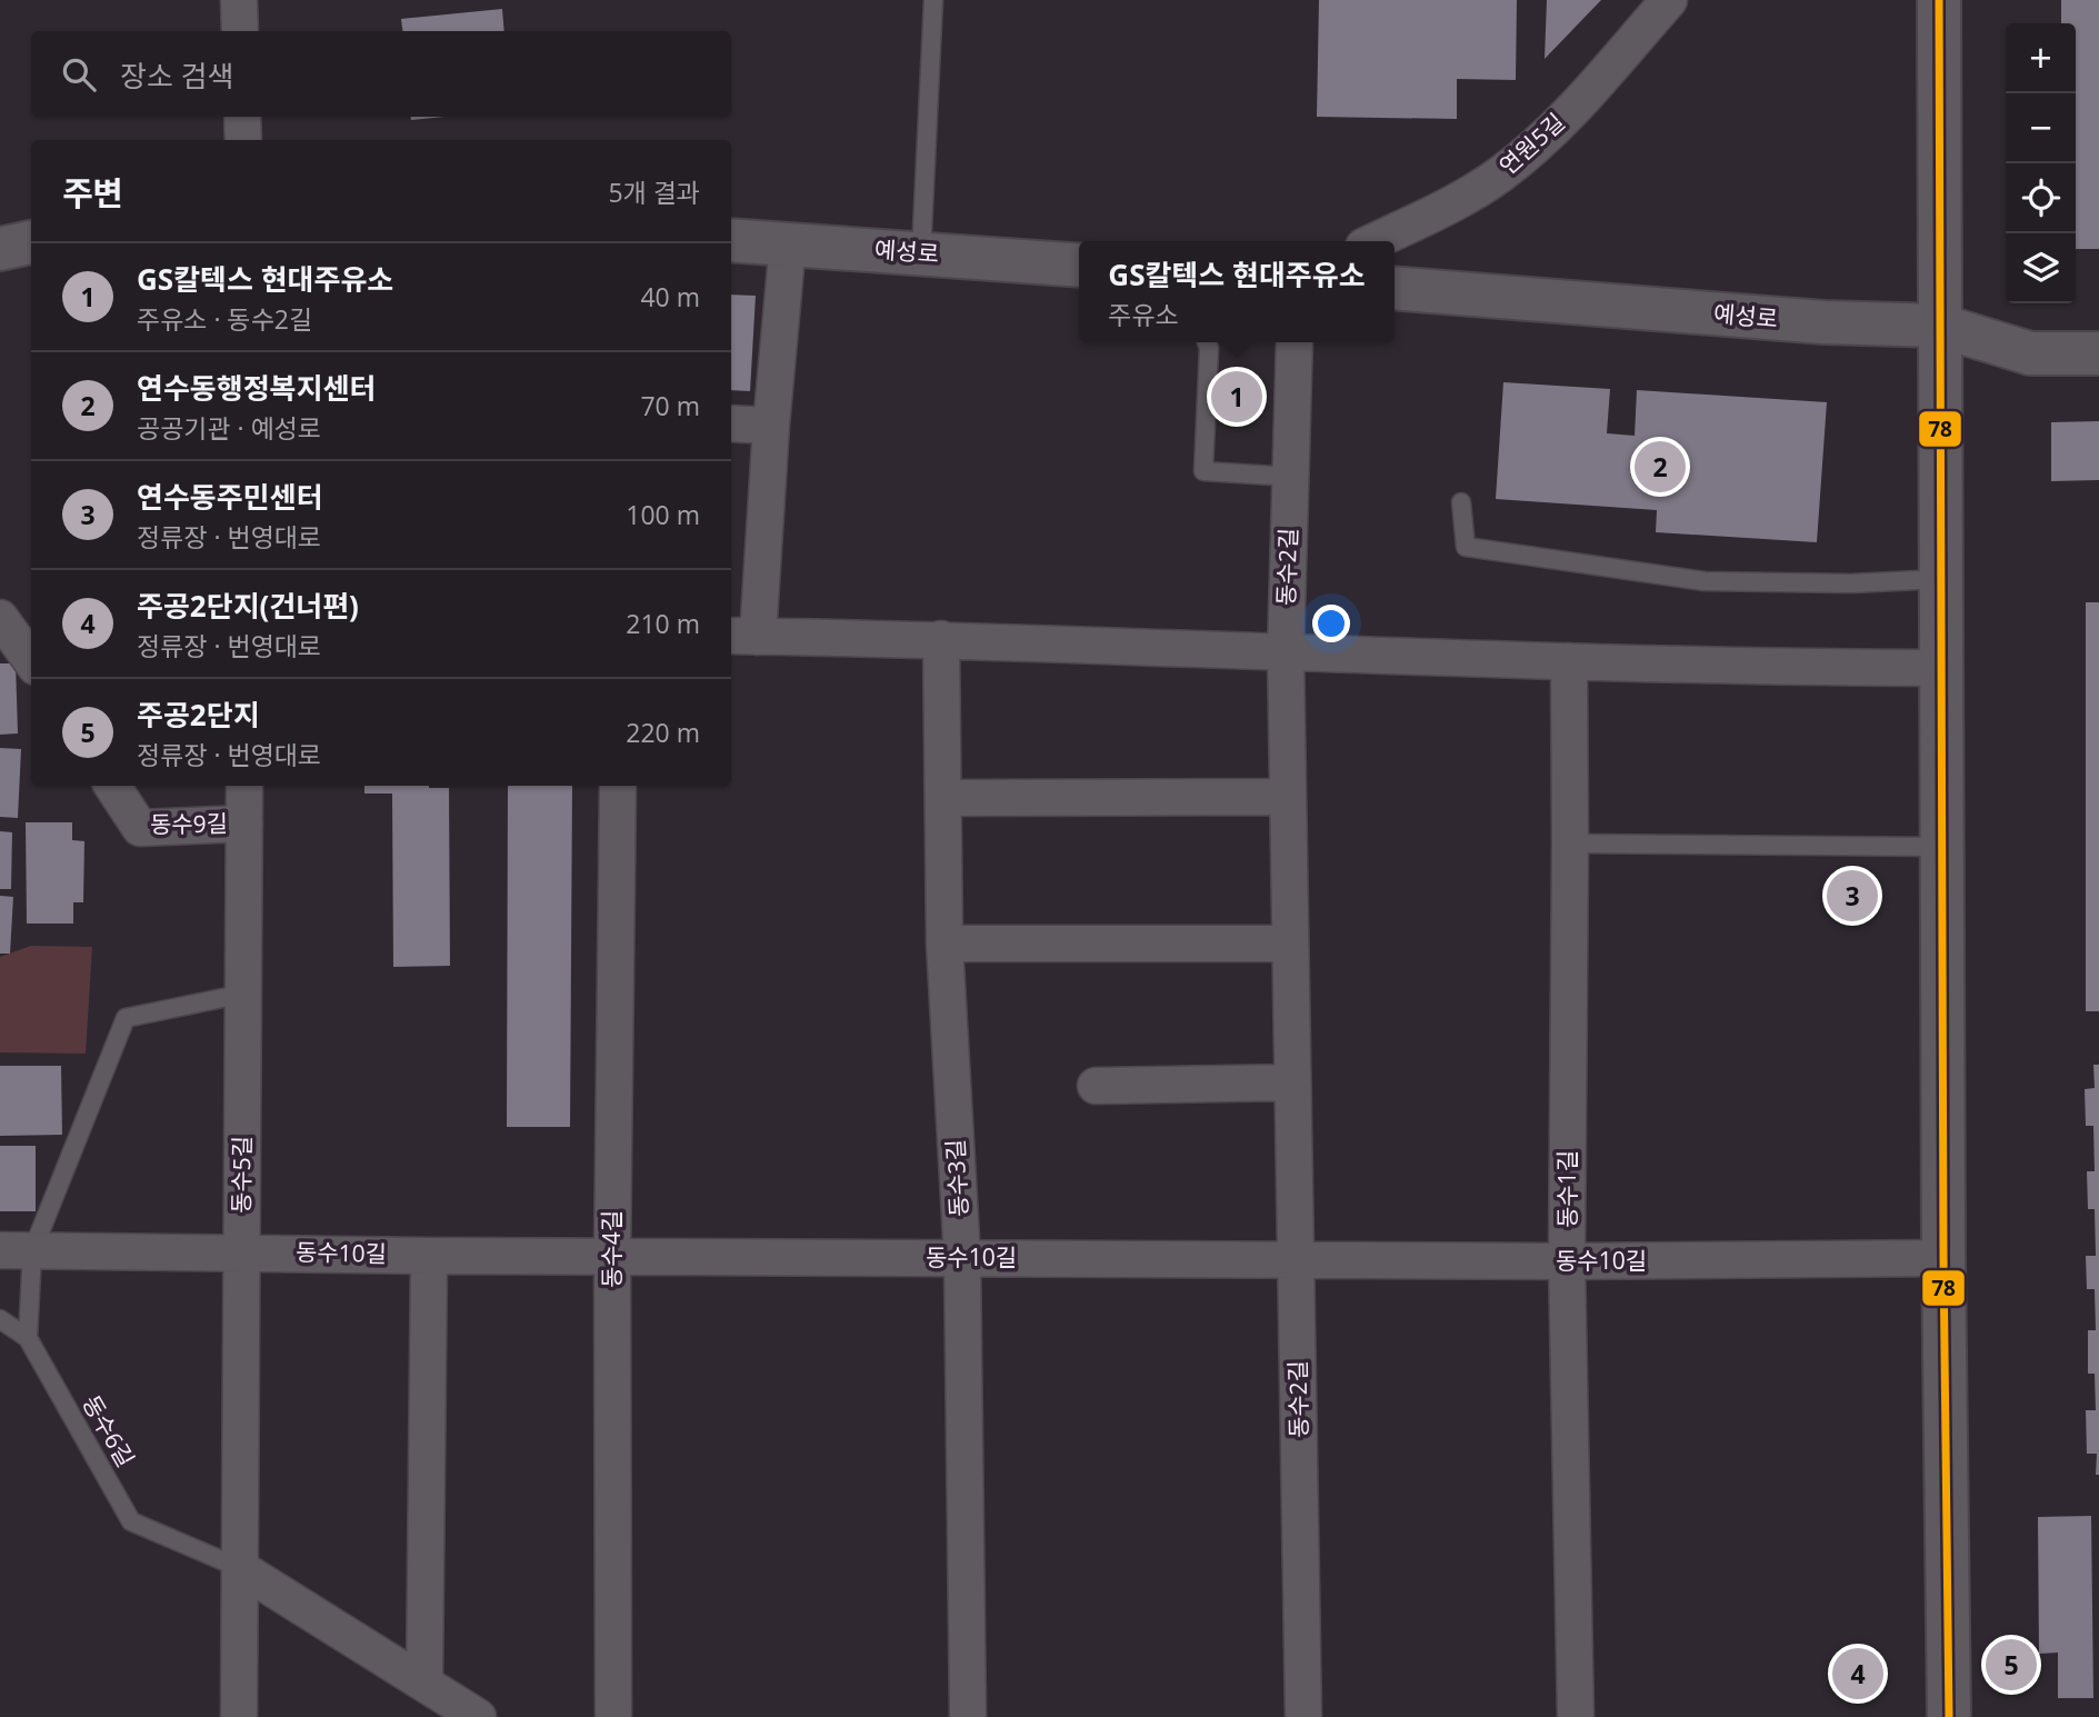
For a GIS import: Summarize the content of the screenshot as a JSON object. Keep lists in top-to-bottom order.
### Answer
{
  "streets": {
    "street": [
      "연원5길",
      "예성로",
      "동수2길",
      "동수9길",
      "동수5길",
      "동수3길",
      "동수1길",
      "동수4길",
      "동수10길"
    ],
    "lane": ["동수6길"]
  },
  "crossings": [
    ["동수2길", "동수10길"],
    ["동수9길", "동수5길"],
    ["동수5길", "동수10길"],
    ["동수5길", "동수6길"],
    ["동수3길", "동수10길"],
    ["동수1길", "동수10길"],
    ["동수4길", "동수10길"]
  ],
  "lines": ["transit line 78"],
  "page": {
    "map_buttons": ["+", "−"],
    "search": "장소 검색",
    "heading": ["주변", "5개 결과"],
    "popup": ["GS칼텍스 현대주유소", "주유소"],
    "list": [
      {
        "mark": "1",
        "name": "GS칼텍스 현대주유소",
        "note": "주유소 · 동수2길",
        "value": "40 m"
      },
      {
        "mark": "2",
        "name": "연수동행정복지센터",
        "note": "공공기관 · 예성로",
        "value": "70 m"
      },
      {
        "mark": "3",
        "name": "연수동주민센터",
        "note": "정류장 · 번영대로",
        "value": "100 m"
      },
      {
        "mark": "4",
        "name": "주공2단지(건너편)",
        "note": "정류장 · 번영대로",
        "value": "210 m"
      },
      {
        "mark": "5",
        "name": "주공2단지",
        "note": "정류장 · 번영대로",
        "value": "220 m"
      }
    ],
    "pins": [
      "1",
      "2",
      "3",
      "5",
      "4"
    ]
  }
}
